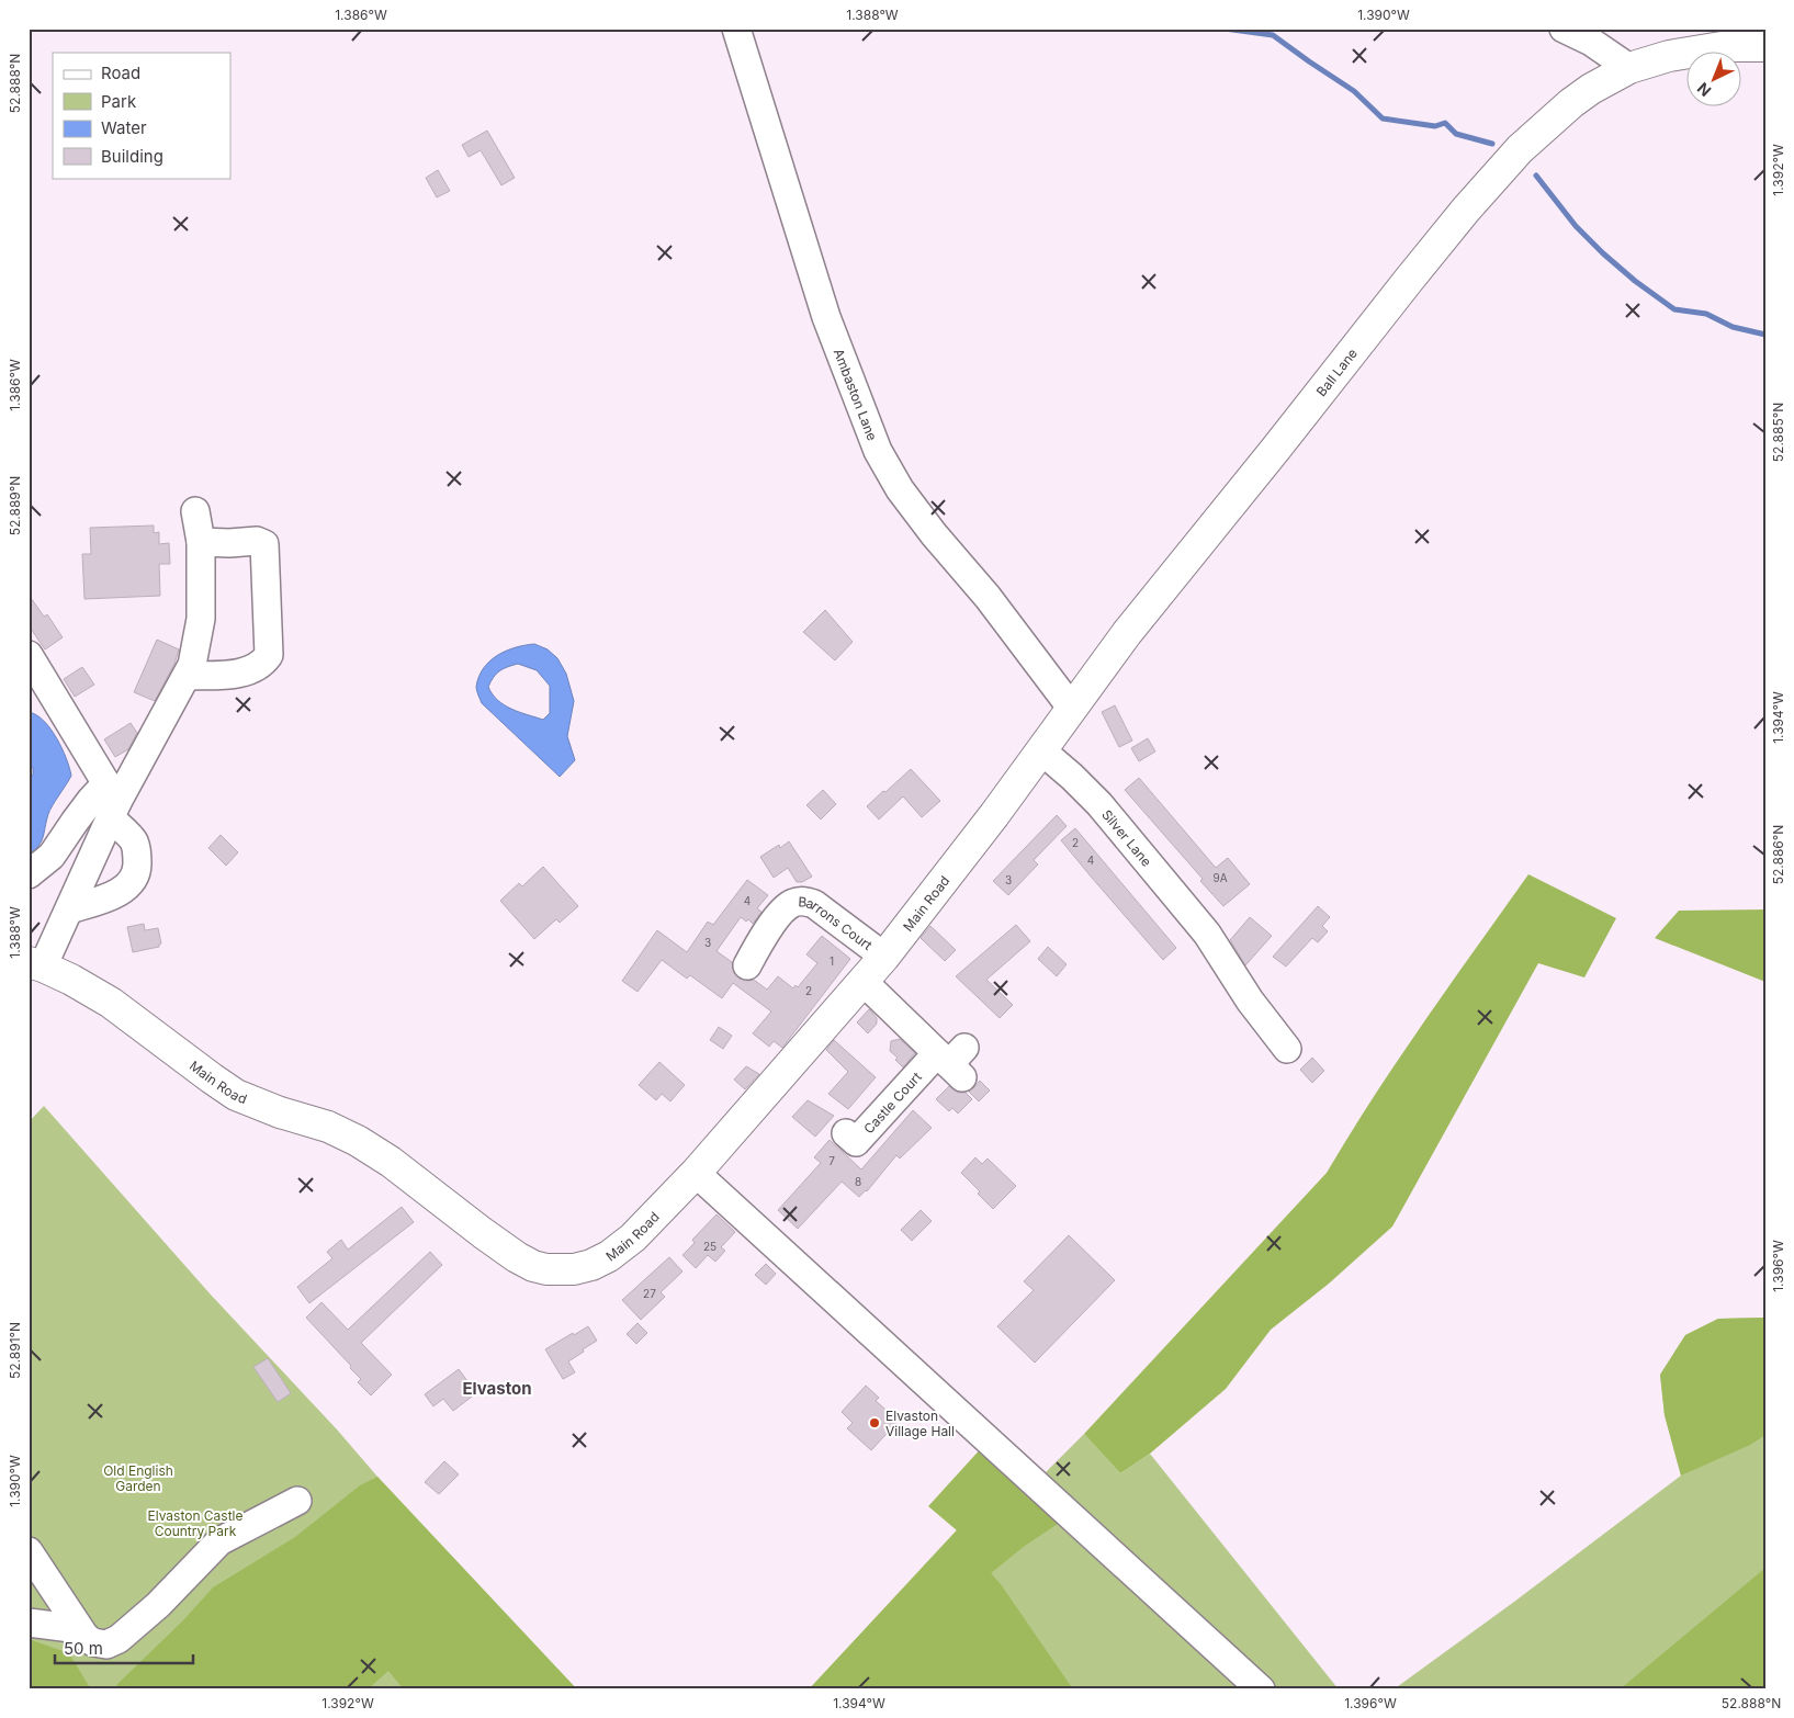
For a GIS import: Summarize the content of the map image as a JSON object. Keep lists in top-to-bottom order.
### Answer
{
  "streets": {
    "main road": ["Ball Lane", "Main Road"],
    "street": [
      "Ambaston Lane",
      "Silver Lane",
      "Barrons Court",
      "Castle Court"
    ]
  },
  "crossings": [
    ["Ball Lane", "Ambaston Lane"],
    ["Ball Lane", "Main Road"],
    ["Ambaston Lane", "Main Road"],
    ["Silver Lane", "Main Road"],
    ["Main Road", "Barrons Court"],
    ["Main Road", "Castle Court"]
  ],
  "districts": ["Elvaston"],
  "parks": ["Old English Garden", "Elvaston Castle Country Park"],
  "places": ["Elvaston Village Hall"],
  "house_numbers": [
    "2",
    "4",
    "9A",
    "3",
    "4",
    "3",
    "1",
    "2",
    "7",
    "8",
    "25",
    "27"
  ],
  "legend": [
    "Road",
    "Park",
    "Water",
    "Building"
  ],
  "scale_bar": "50 m",
  "north": "bottom left",
  "coordinates": [
    "1.386°W",
    "1.388°W",
    "1.390°W",
    "52.888°N",
    "1.392°W",
    "52.885°N",
    "52.889°N",
    "1.394°W",
    "52.886°N",
    "1.396°W",
    "52.891°N"
  ]
}
